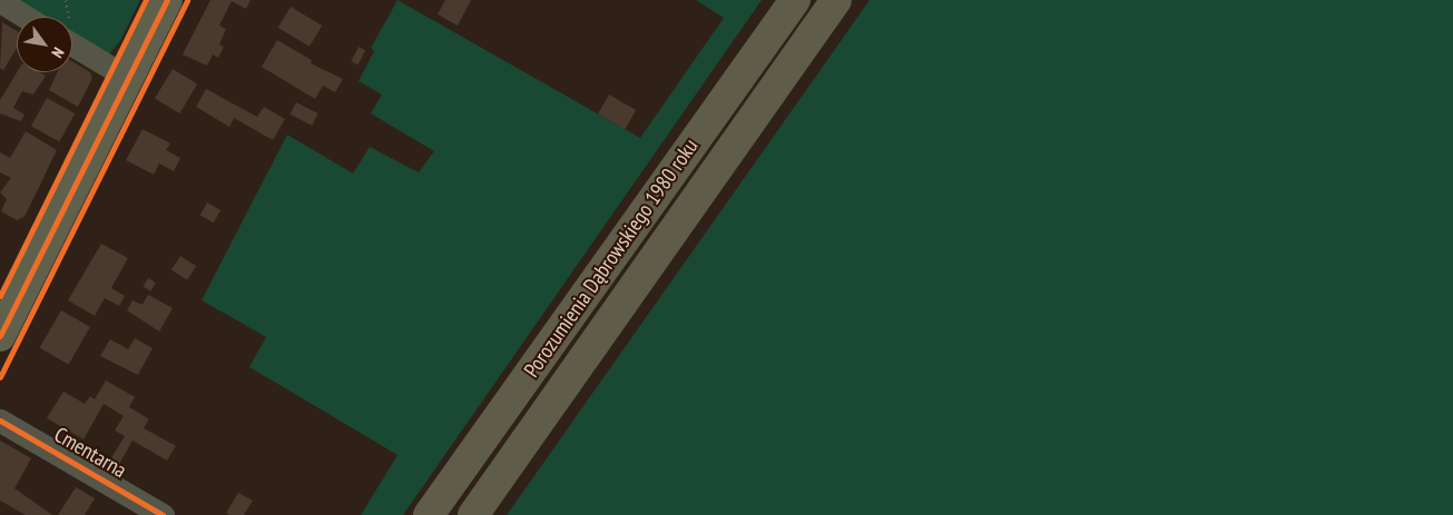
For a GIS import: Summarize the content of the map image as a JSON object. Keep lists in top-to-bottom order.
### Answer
{
  "streets": {
    "main road": ["Porozumienia Dąbrowskiego 1980 roku"],
    "street": ["Cmentarna"]
  },
  "north": "bottom right"
}
